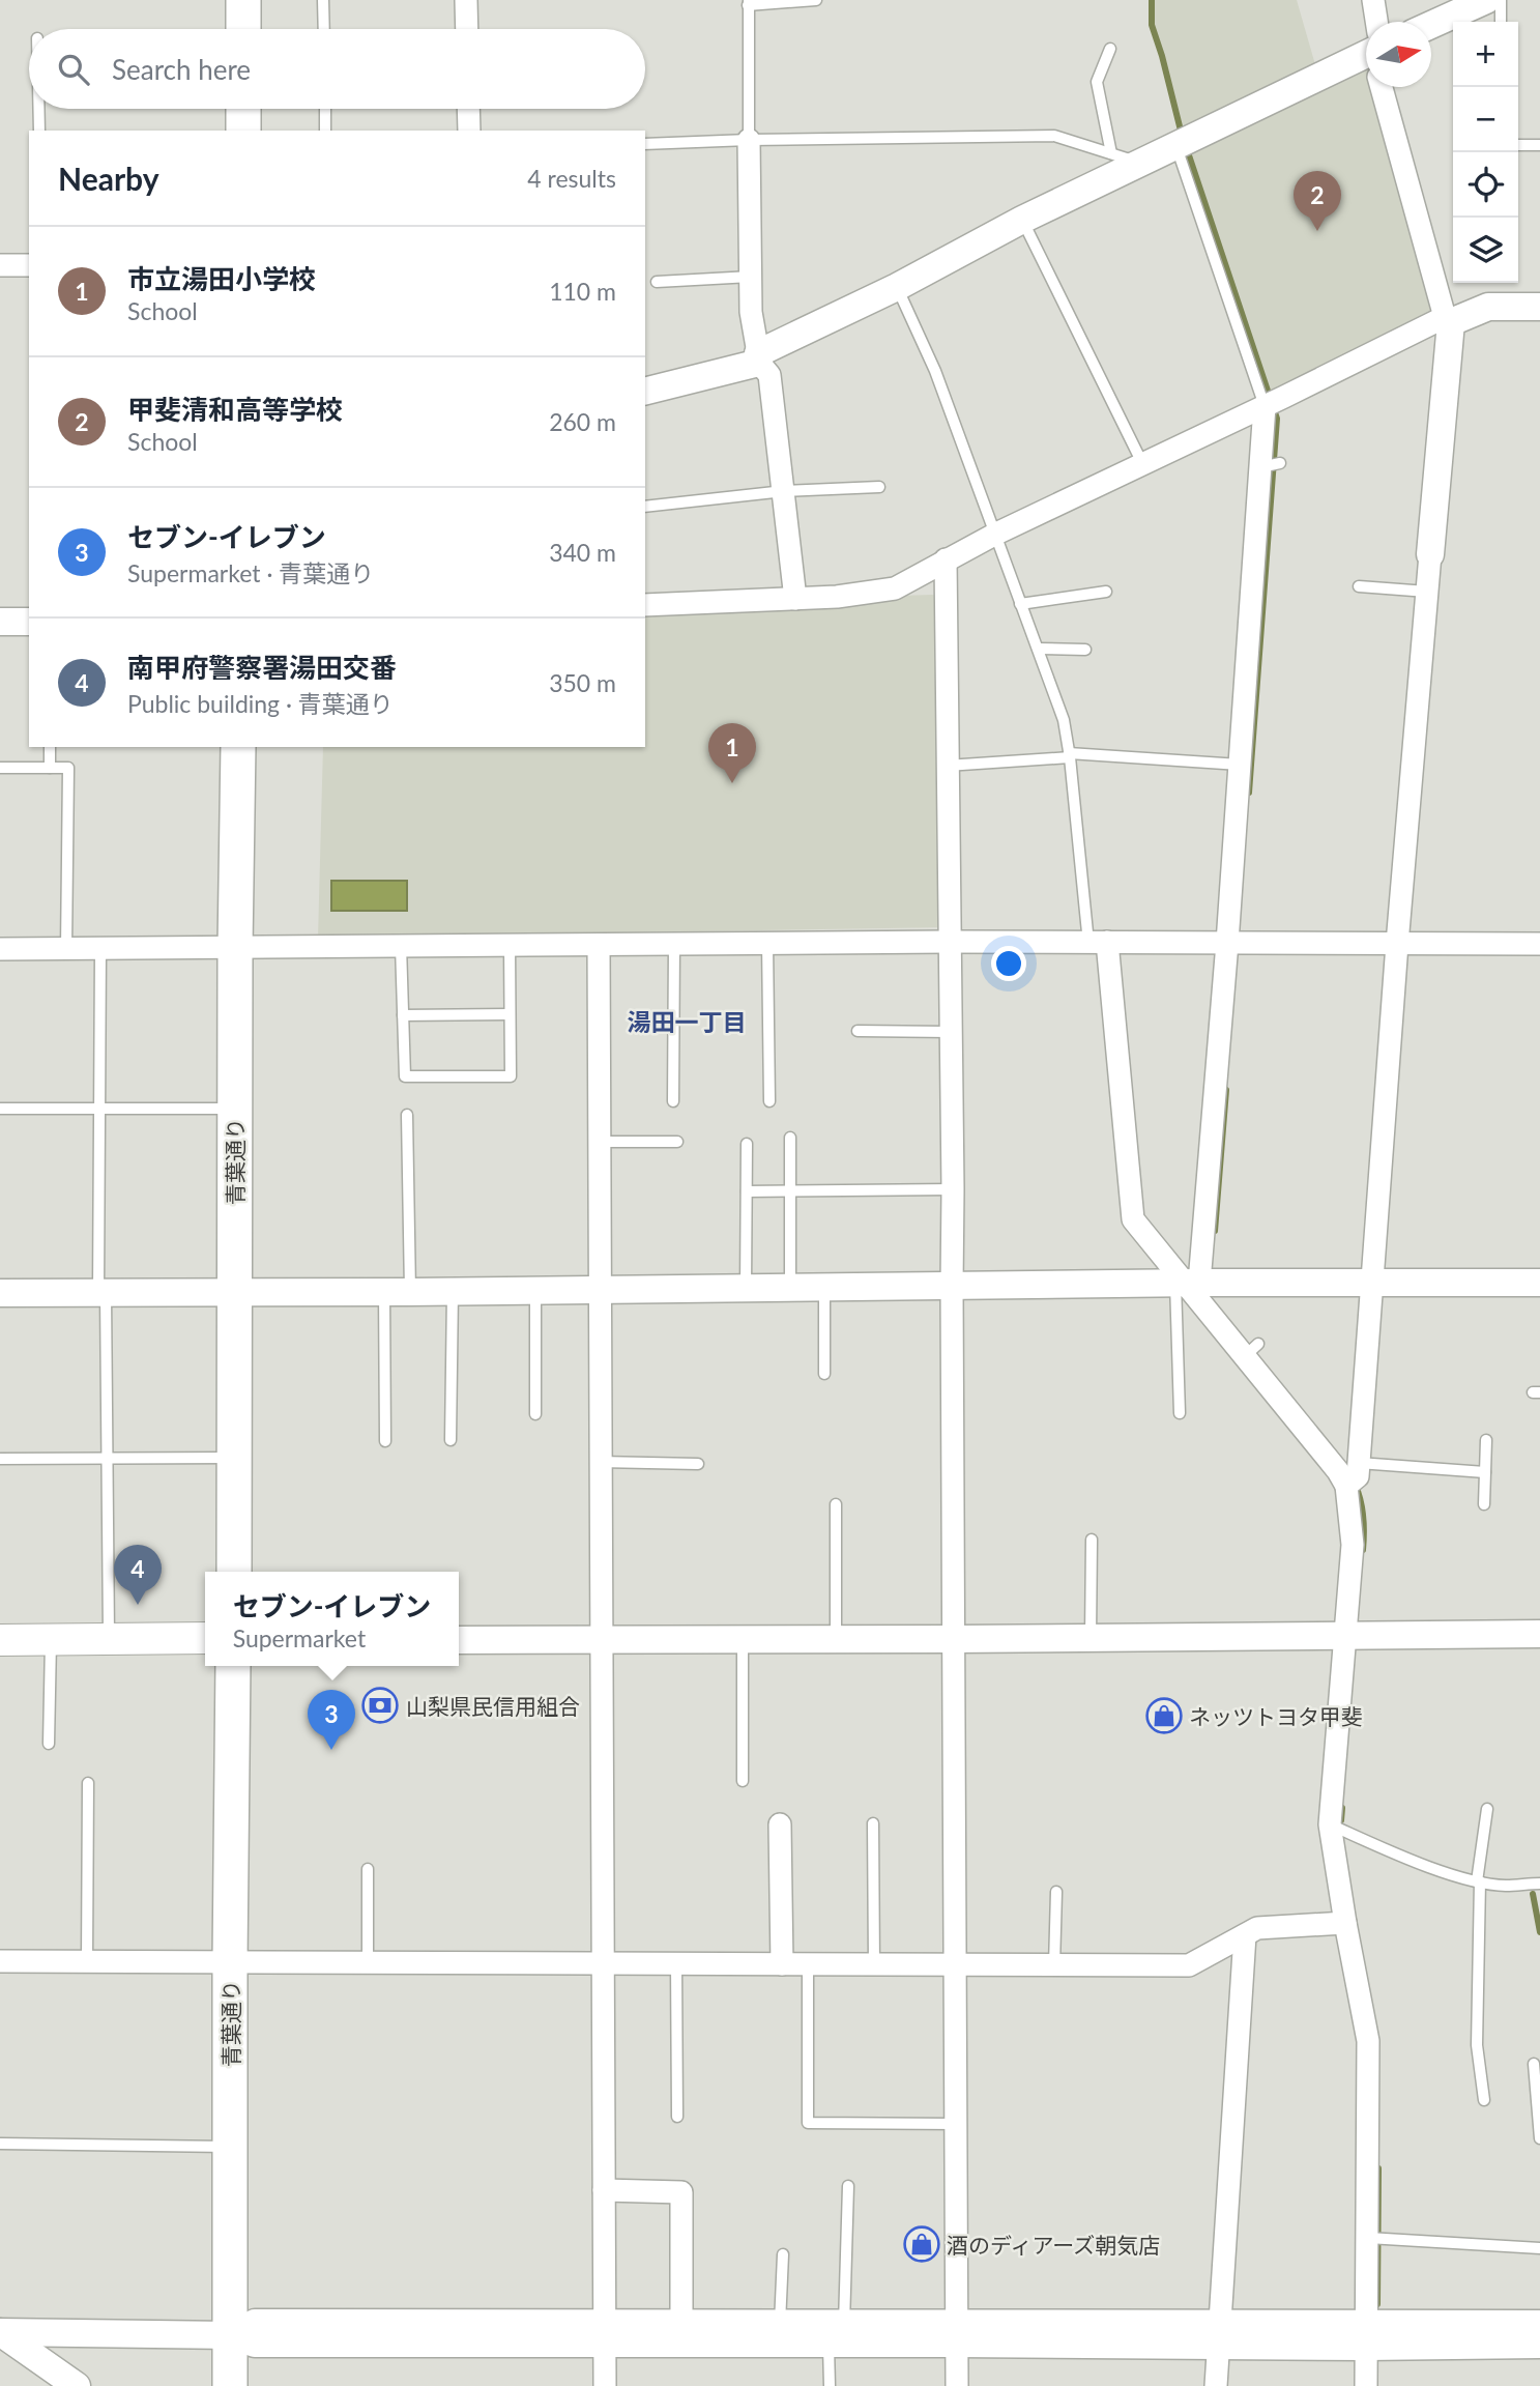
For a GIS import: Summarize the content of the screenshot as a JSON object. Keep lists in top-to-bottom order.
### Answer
{
  "streets": {
    "main road": ["青葉通り"]
  },
  "districts": ["湯田一丁目"],
  "places": {
    "bank": ["山梨県民信用組合"],
    "shop": ["ネッツトヨタ甲斐", "酒のディアーズ朝気店"]
  },
  "north": "right",
  "page": {
    "map_buttons": ["+", "−"],
    "search": "Search here",
    "heading": ["Nearby", "4 results"],
    "pins": [
      "2",
      "1",
      "4",
      "3"
    ],
    "list": [
      {
        "mark": "1",
        "name": "市立湯田小学校",
        "note": "School",
        "value": "110 m"
      },
      {
        "mark": "2",
        "name": "甲斐清和高等学校",
        "note": "School",
        "value": "260 m"
      },
      {
        "mark": "3",
        "name": "セブン-イレブン",
        "note": "Supermarket · 青葉通り",
        "value": "340 m"
      },
      {
        "mark": "4",
        "name": "南甲府警察署湯田交番",
        "note": "Public building · 青葉通り",
        "value": "350 m"
      }
    ],
    "popup": ["セブン-イレブン", "Supermarket"]
  }
}
